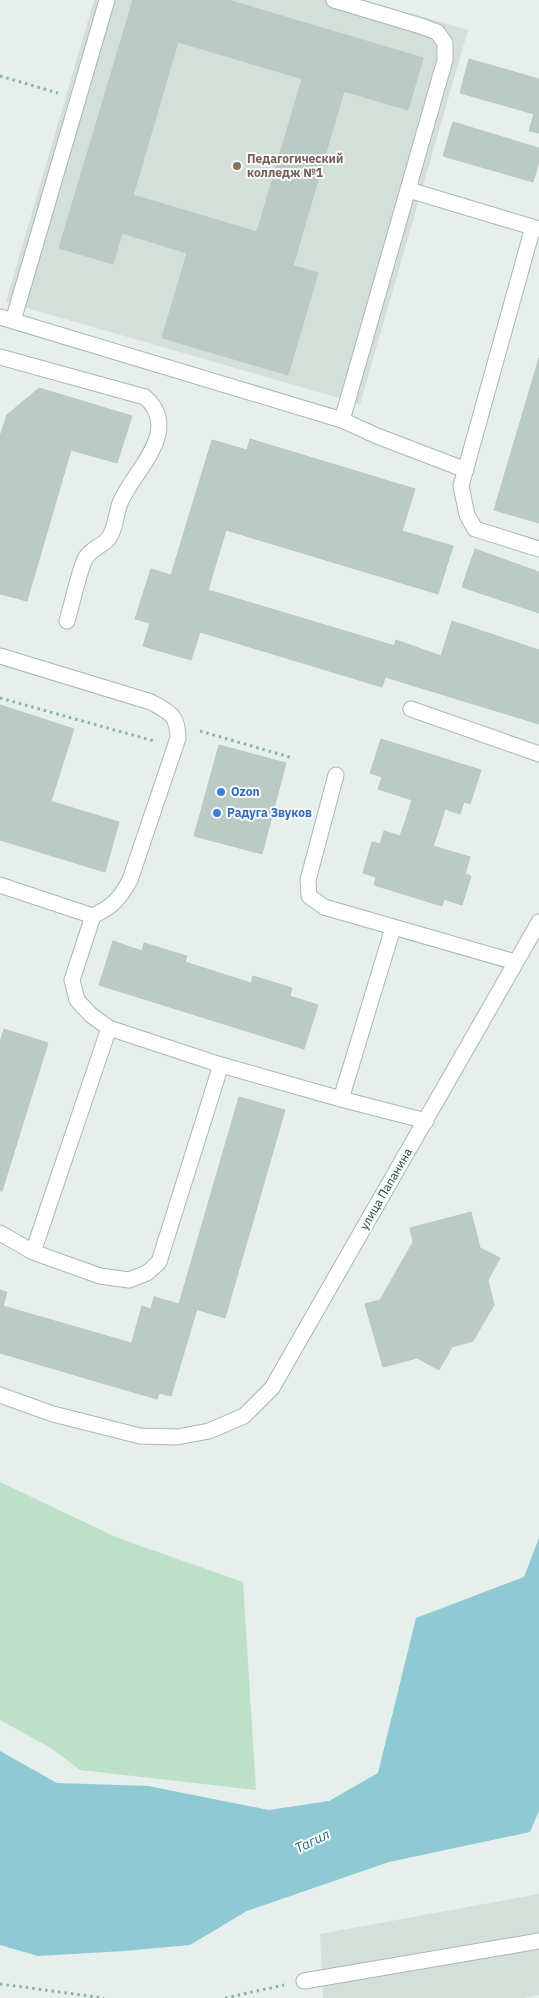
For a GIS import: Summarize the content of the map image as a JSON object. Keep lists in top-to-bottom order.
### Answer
{
  "streets": {
    "street": ["улица Папанина"]
  },
  "water": ["Тагил"],
  "places": ["Педагогический колледж №1", "Ozon", "Радуга Звуков"]
}
